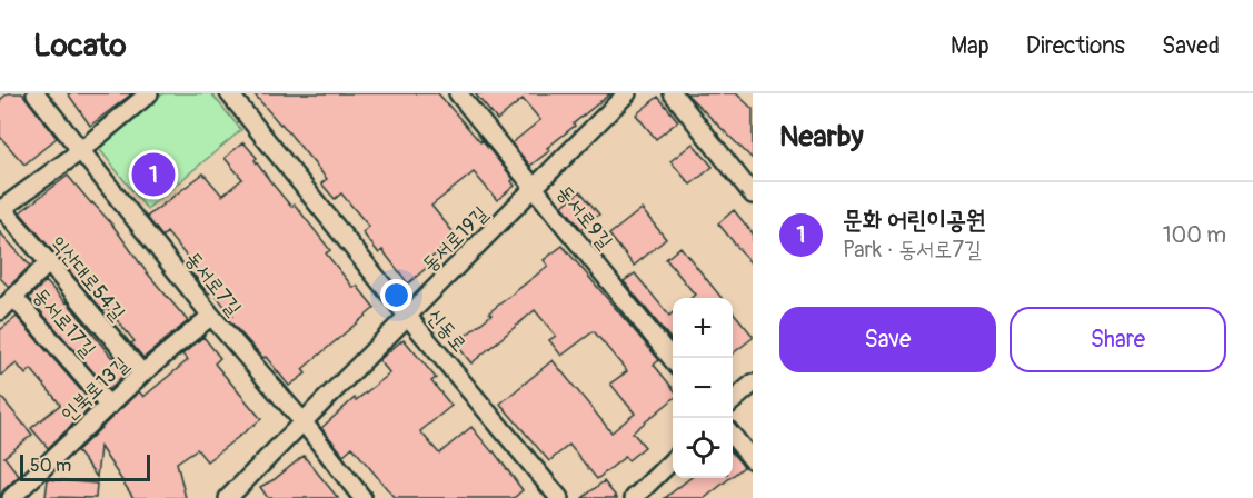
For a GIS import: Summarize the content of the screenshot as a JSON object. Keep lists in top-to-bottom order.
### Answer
{
  "streets": {
    "street": [
      "동서로9길",
      "동서로19길",
      "익산대로54길",
      "동서로7길",
      "동서로17길",
      "신동로",
      "인북로13길"
    ]
  },
  "crossings": [
    ["동서로9길", "동서로19길"],
    ["동서로19길", "동서로7길"],
    ["동서로19길", "신동로"],
    ["익산대로54길", "동서로7길"],
    ["익산대로54길", "동서로17길"],
    ["익산대로54길", "인북로13길"],
    ["동서로7길", "인북로13길"],
    ["동서로17길", "인북로13길"]
  ],
  "scale_bar": "50 m",
  "page": {
    "header": "Locato",
    "nav": ["Map", "Directions", "Saved"],
    "heading": "Nearby",
    "pins": "1",
    "list": [
      {
        "mark": "1",
        "name": "문화 어린이공원",
        "note": "Park · 동서로7길",
        "value": "100 m"
      }
    ],
    "buttons": ["Save", "Share"],
    "map_buttons": ["+", "−"],
    "scale": "50 m"
  }
}
